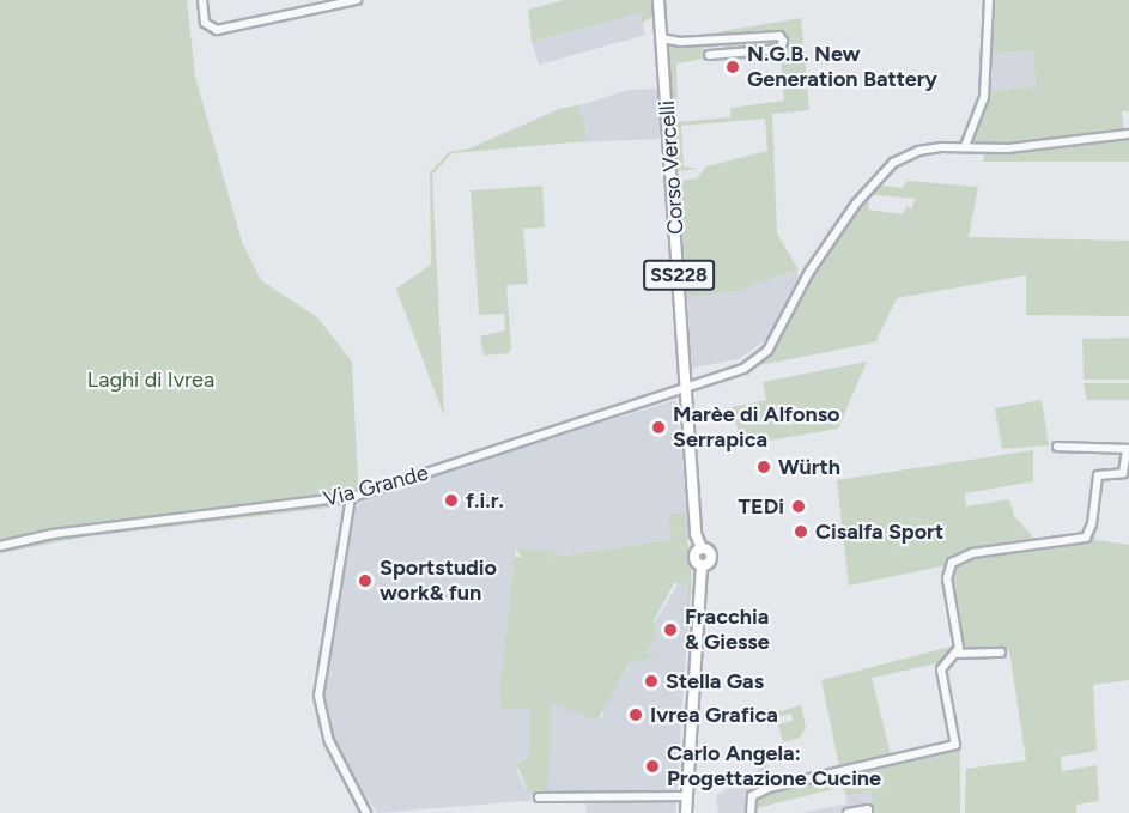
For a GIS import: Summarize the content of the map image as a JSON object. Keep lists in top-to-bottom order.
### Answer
{
  "streets": {
    "main road": ["Corso Vercelli", "SS228"],
    "street": ["Via Grande"]
  },
  "crossings": [
    ["Corso Vercelli", "SS228"],
    ["Corso Vercelli", "Via Grande"]
  ],
  "parks": ["Laghi di Ivrea"],
  "places": [
    "N.G.B. New Generation Battery",
    "Marèe di Alfonso Serrapica",
    "Würth",
    "f.i.r.",
    "TEDi",
    "Cisalfa Sport",
    "Sportstudio work& fun",
    "Fracchia & Giesse",
    "Stella Gas",
    "Ivrea Grafica",
    "Carlo Angela: Progettazione Cucine"
  ]
}
